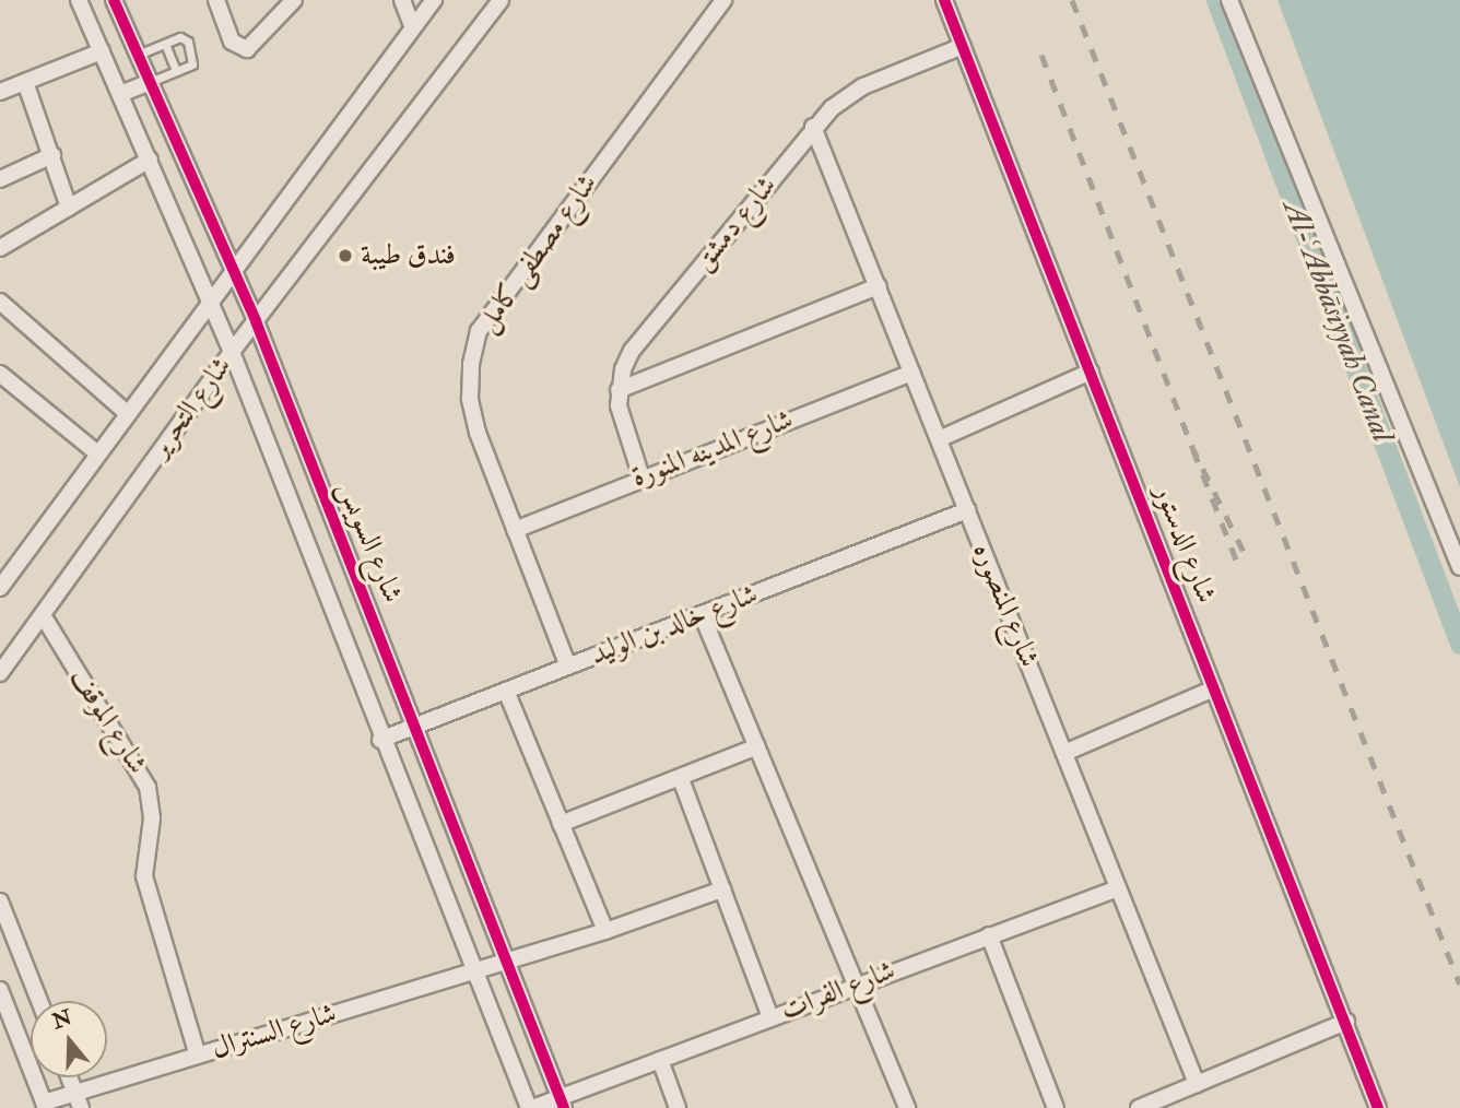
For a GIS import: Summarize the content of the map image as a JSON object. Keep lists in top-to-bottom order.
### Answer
{
  "streets": {
    "street": [
      "شارع دمشق",
      "شارع مصطفى كامل",
      "شارع التحرير",
      "شارع المدينه المنورة",
      "شارع السويس",
      "شارع الدستور",
      "شارع المنصوره",
      "شارع خالد بن الوليد",
      "شارع الموقف",
      "شارع الفرات",
      "شارع السنترال"
    ]
  },
  "crossings": [
    ["شارع دمشق", "شارع المدينه المنورة"],
    ["شارع دمشق", "شارع الدستور"],
    ["شارع دمشق", "شارع المنصوره"],
    ["شارع مصطفى كامل", "شارع المدينه المنورة"],
    ["شارع مصطفى كامل", "شارع خالد بن الوليد"],
    ["شارع التحرير", "شارع السويس"],
    ["شارع التحرير", "شارع الموقف"],
    ["شارع المدينه المنورة", "شارع المنصوره"],
    ["شارع السويس", "شارع خالد بن الوليد"],
    ["شارع السويس", "شارع الفرات"],
    ["شارع السويس", "شارع السنترال"],
    ["شارع المنصوره", "شارع خالد بن الوليد"],
    ["شارع المنصوره", "شارع الفرات"],
    ["شارع الموقف", "شارع السنترال"]
  ],
  "water": ["Al-ʿAbbāsiyyah Canal"],
  "places": ["فندق طيبة"],
  "north": "top"
}
